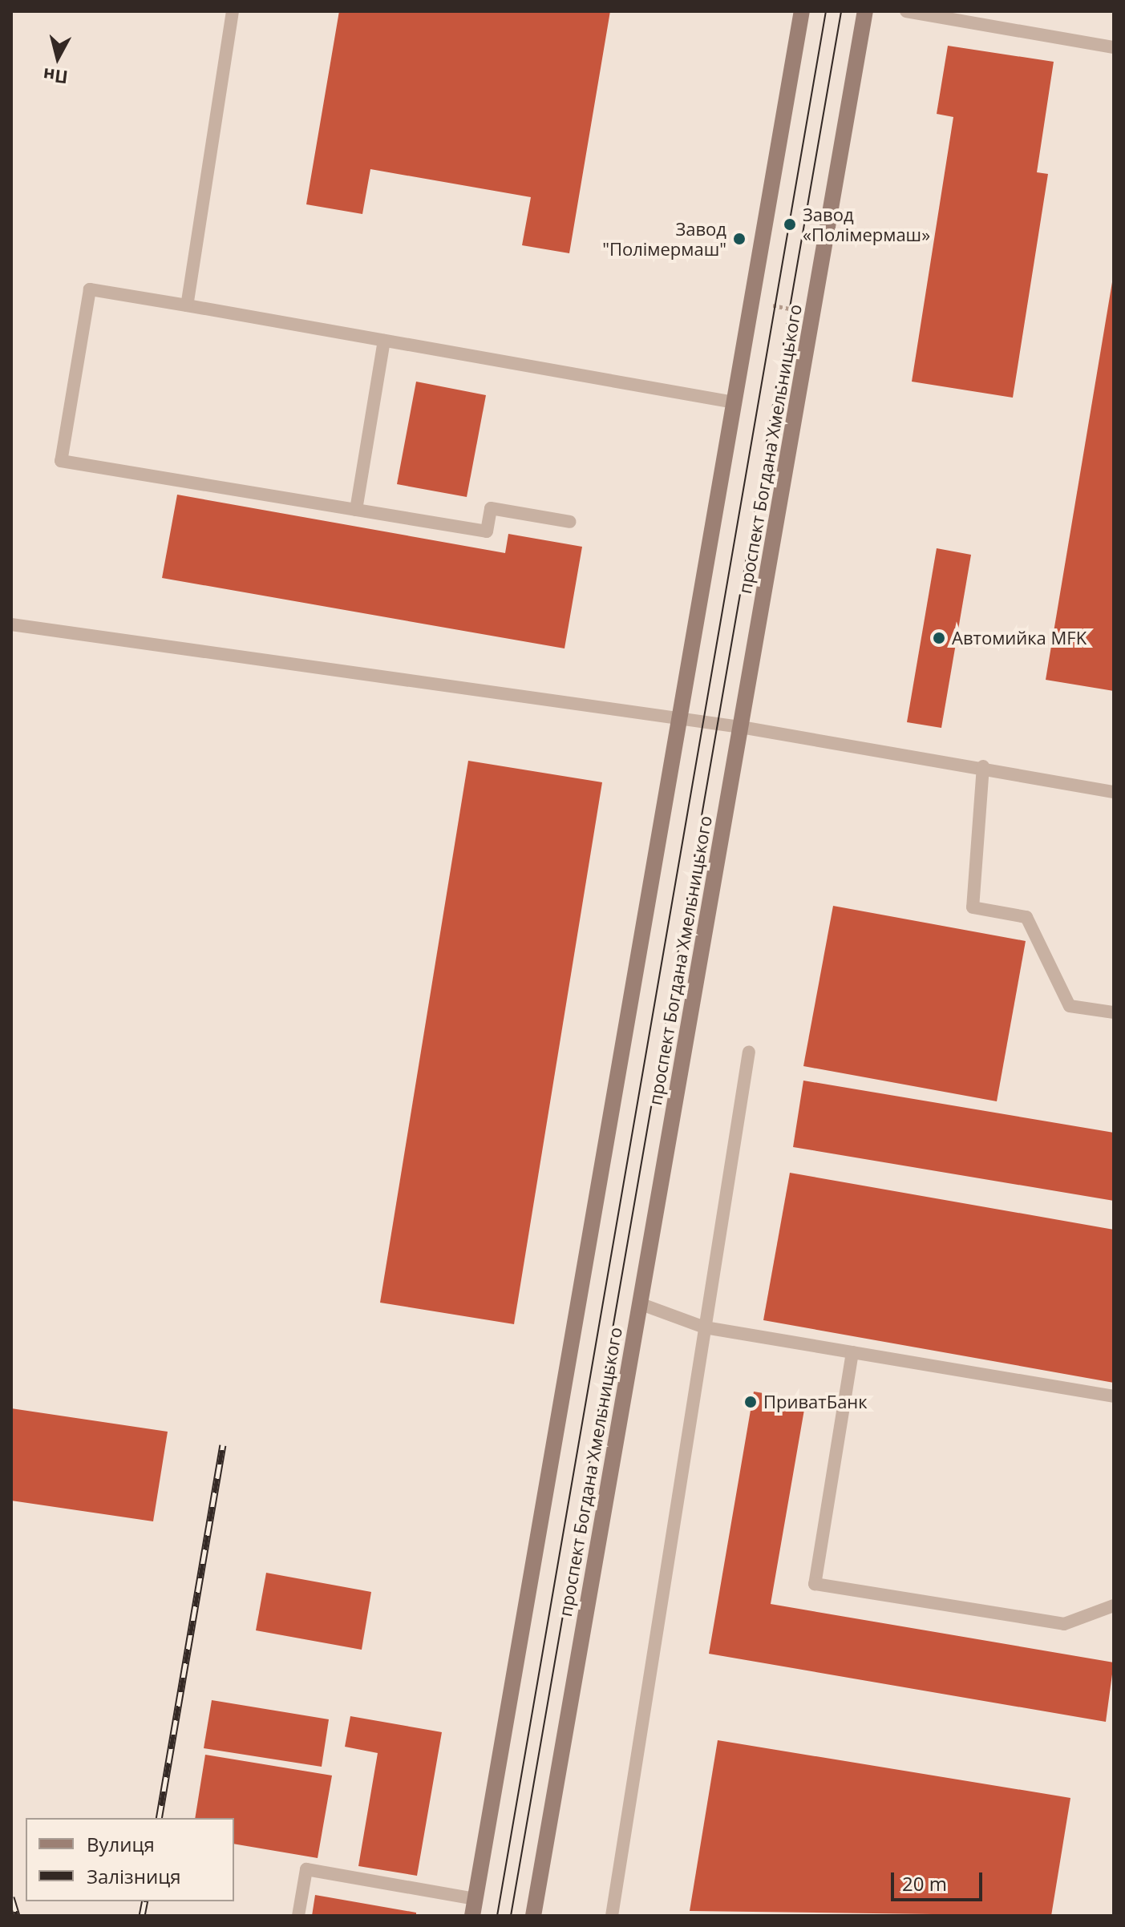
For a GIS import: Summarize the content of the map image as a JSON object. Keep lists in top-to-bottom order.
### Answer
{
  "streets": {
    "main road": ["проспект Богдана Хмельницького"]
  },
  "places": [
    "Завод «Полімермаш»",
    "Завод \"Полімермаш\"",
    "Автомийка MFK",
    "ПриватБанк"
  ],
  "legend": ["Вулиця", "Залізниця"],
  "scale_bar": "20 m",
  "north": "bottom"
}
